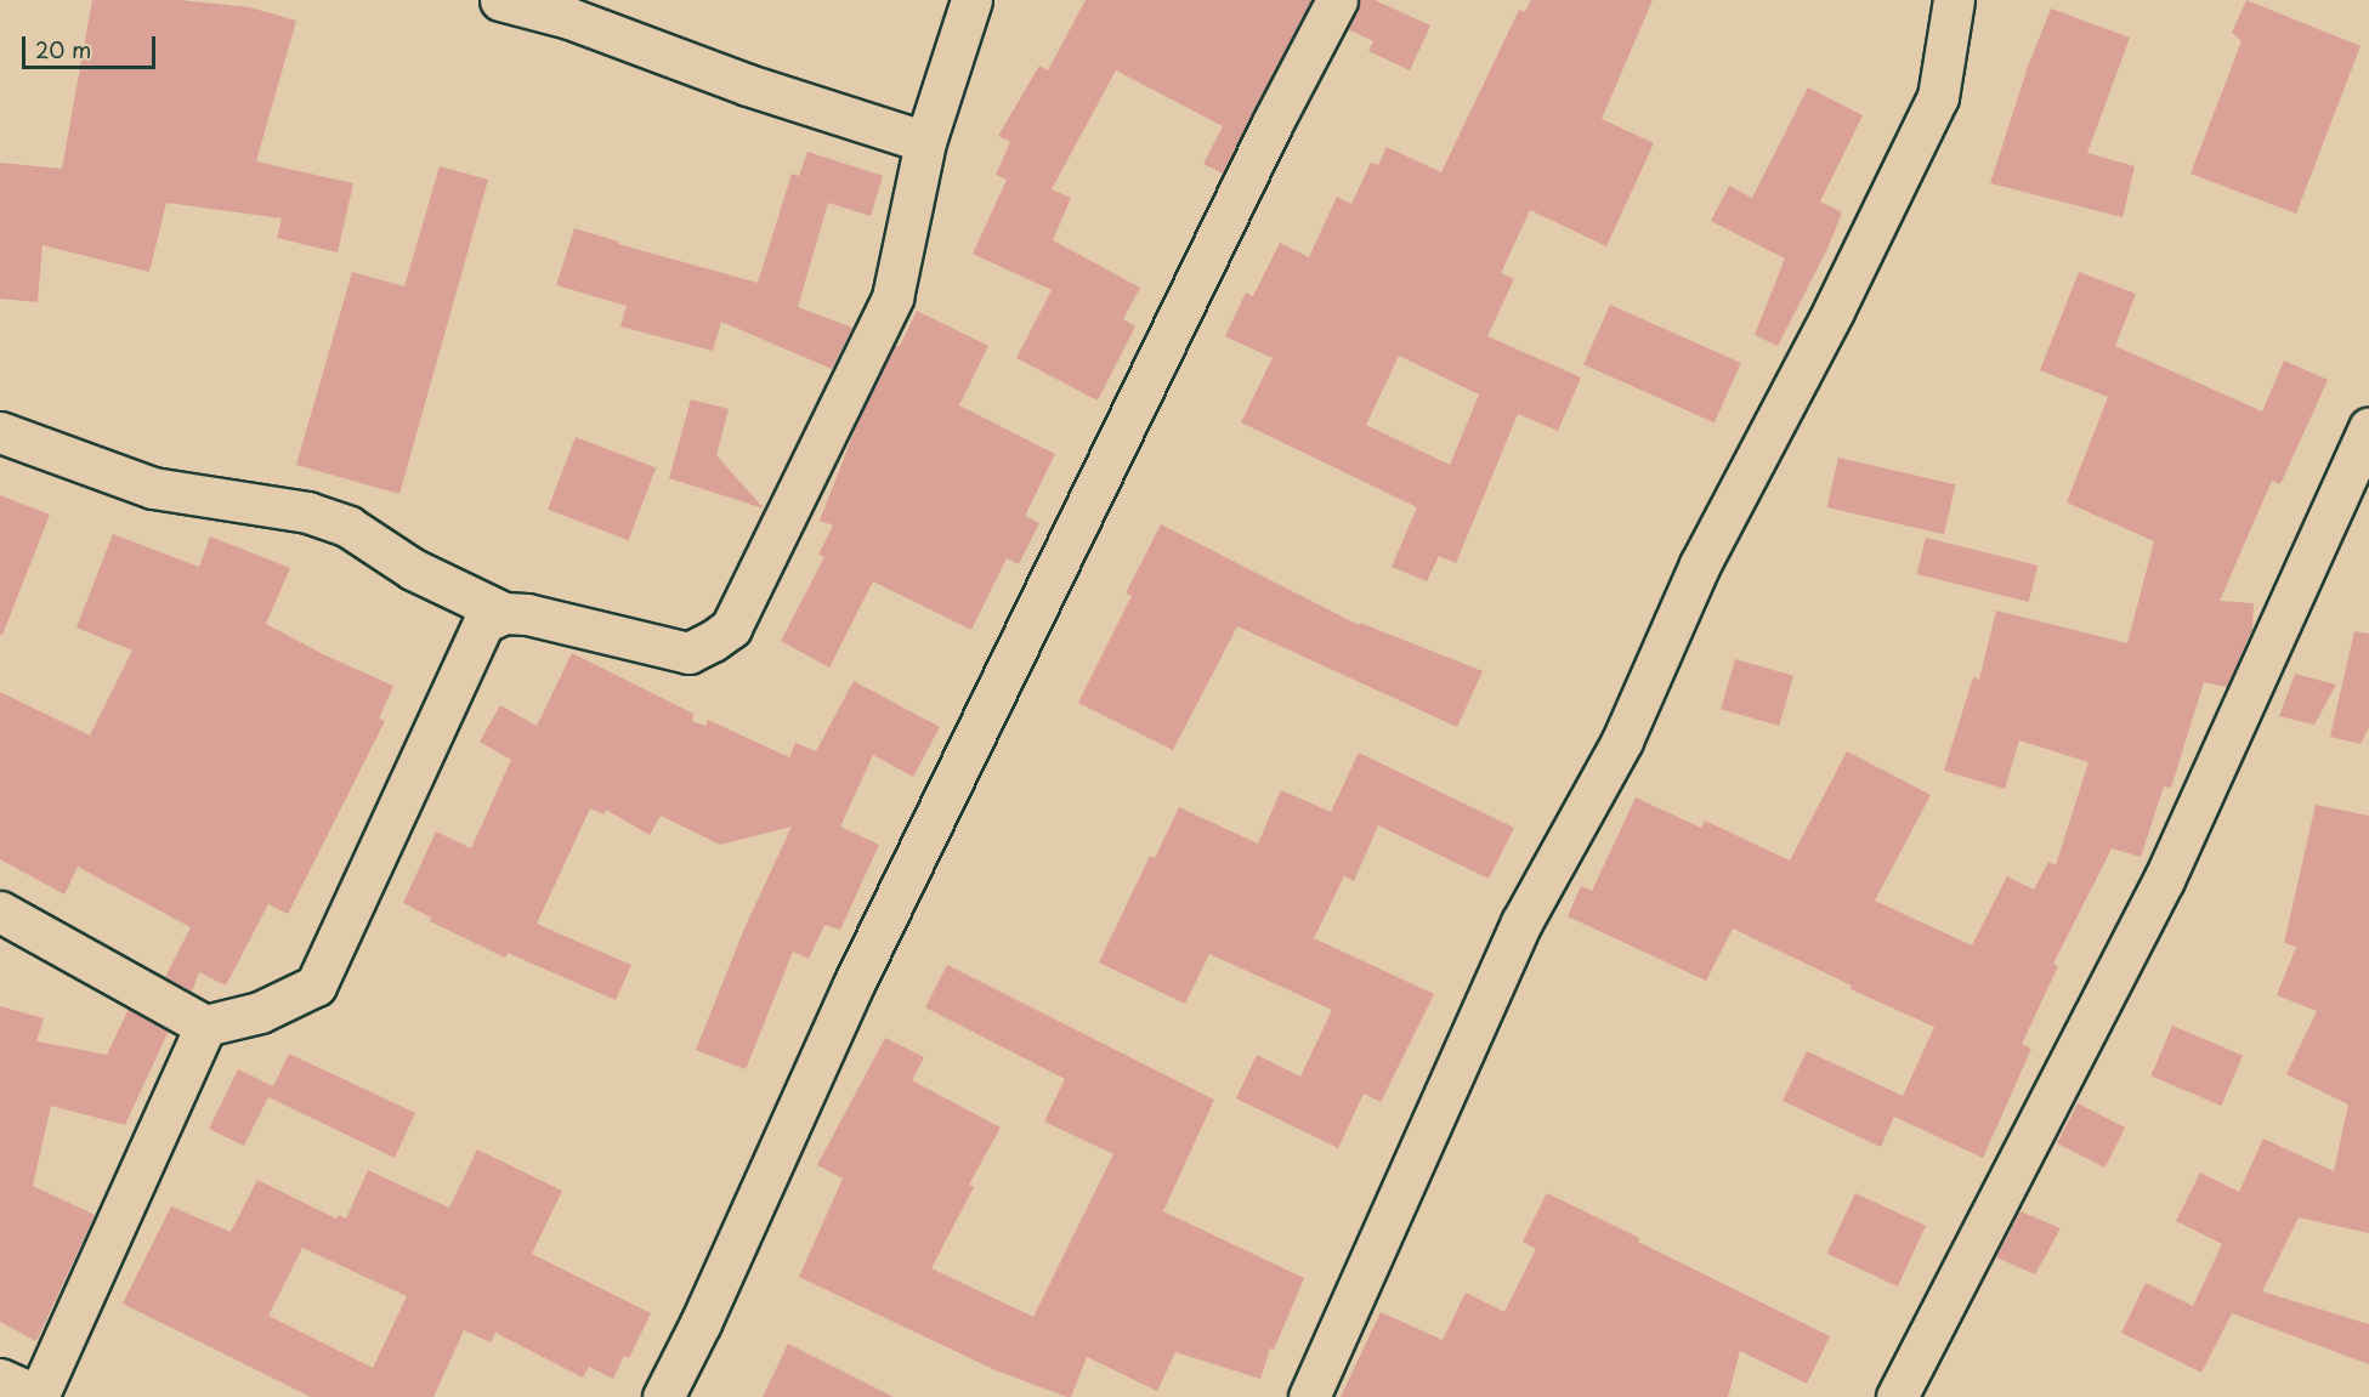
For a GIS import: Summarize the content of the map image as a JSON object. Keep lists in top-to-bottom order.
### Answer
{
  "scale_bar": "20 m"
}
